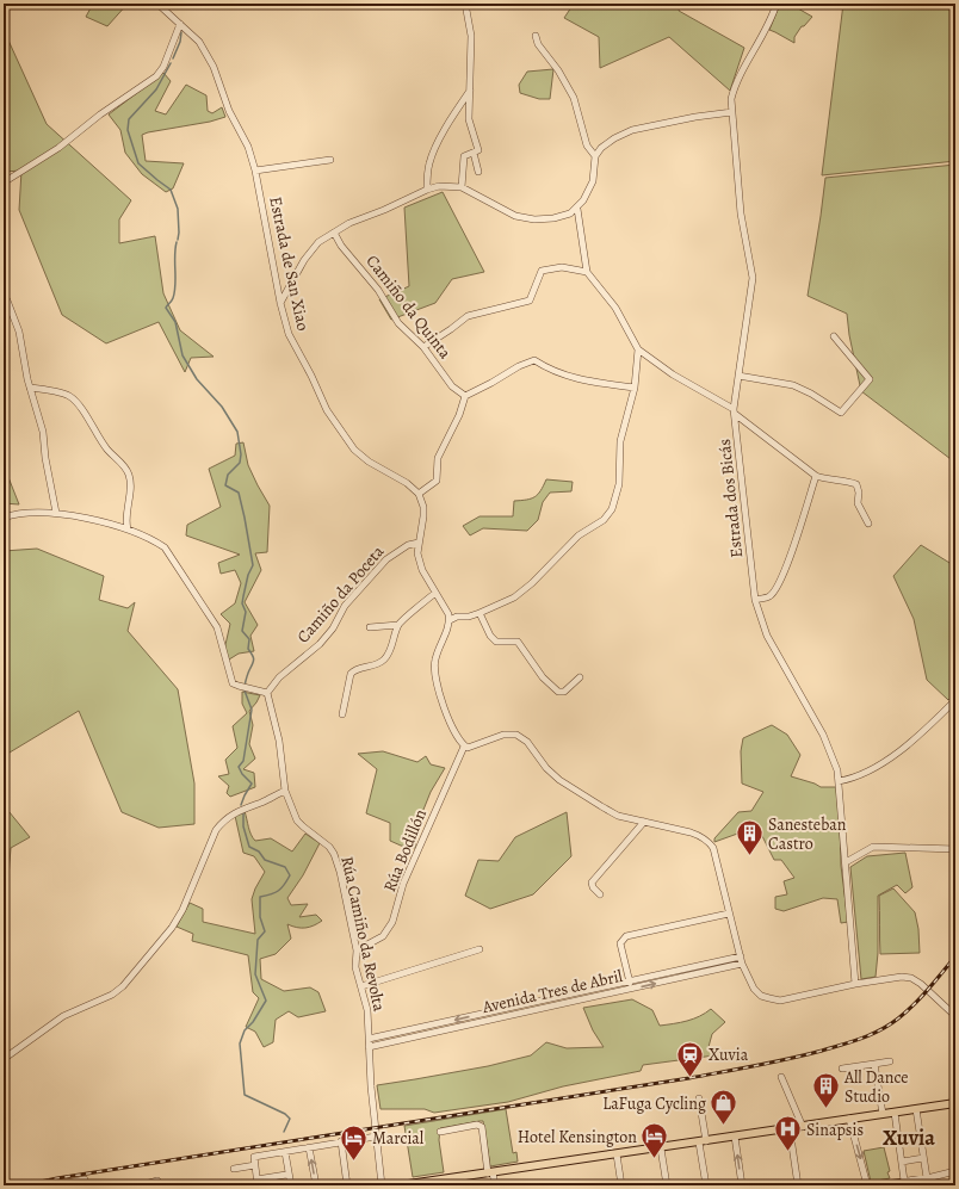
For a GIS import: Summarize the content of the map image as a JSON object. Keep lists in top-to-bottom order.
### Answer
{
  "streets": {
    "street": [
      "Estrada de San Xiao",
      "Camiño da Quinta",
      "Estrada dos Bicás",
      "Camiño da Poceta",
      "Rúa Bodillón",
      "Rúa Camiño da Revolta",
      "Avenida Tres de Abril"
    ]
  },
  "crossings": [
    ["Camiño da Poceta", "Rúa Camiño da Revolta"],
    ["Rúa Bodillón", "Rúa Camiño da Revolta"],
    ["Rúa Camiño da Revolta", "Avenida Tres de Abril"]
  ],
  "districts": ["Xuvia"],
  "places": {
    "building": ["Sanesteban Castro", "All Dance Studio"],
    "station": ["Xuvia"],
    "shop": ["LaFuga Cycling"],
    "hospital": ["Sinapsis"],
    "hotel": ["Hotel Kensington", "Marcial"]
  }
}
